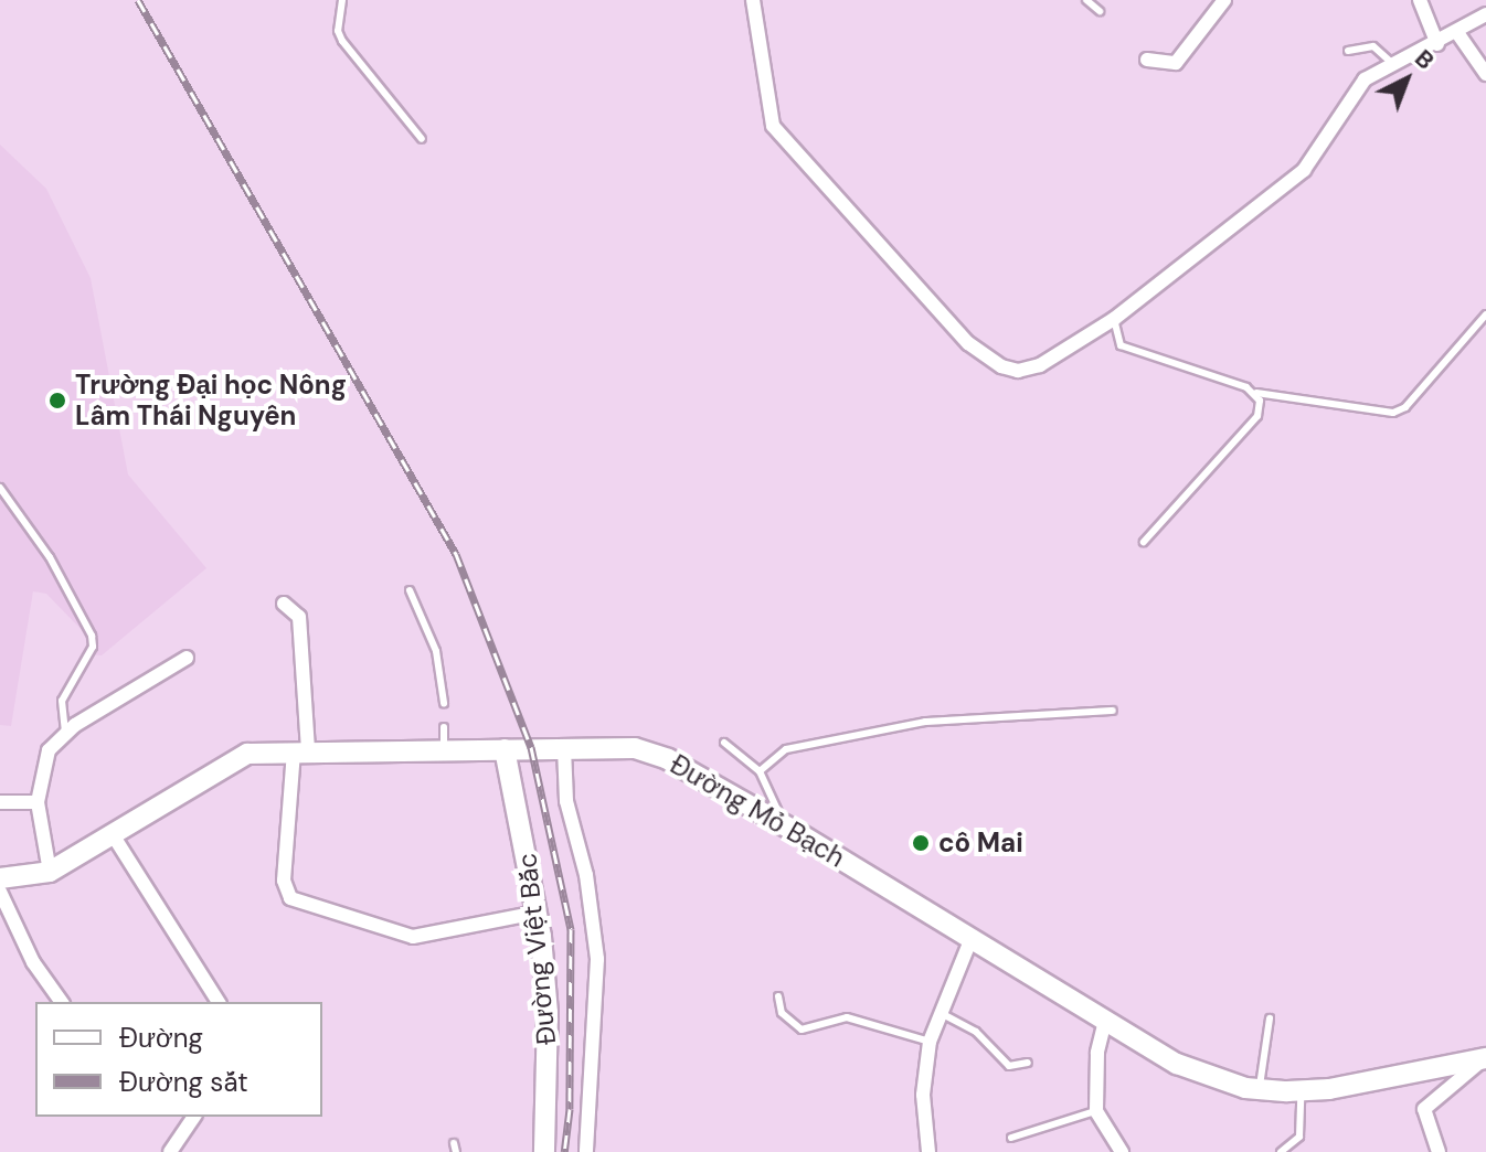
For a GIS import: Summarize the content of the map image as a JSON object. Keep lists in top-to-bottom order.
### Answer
{
  "streets": {
    "street": ["Đường Mỏ Bạch", "Đường Việt Bắc"]
  },
  "crossings": [
    ["Đường Mỏ Bạch", "Đường Việt Bắc"]
  ],
  "places": ["Trường Đại học Nông Lâm Thái Nguyên", "cô Mai"],
  "legend": ["Đường", "Đường sắt"],
  "north": "top right"
}
